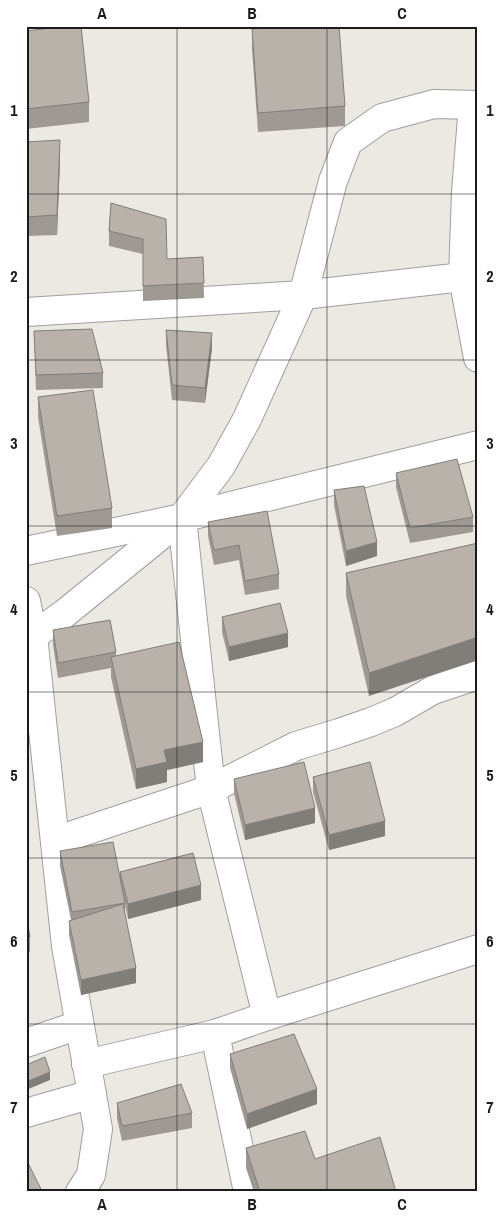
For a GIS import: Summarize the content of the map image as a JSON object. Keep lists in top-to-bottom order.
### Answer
{
  "grid": {
    "columns": ["A", "B", "C"],
    "rows": [
      "1",
      "2",
      "3",
      "4",
      "5",
      "6",
      "7"
    ]
  }
}
